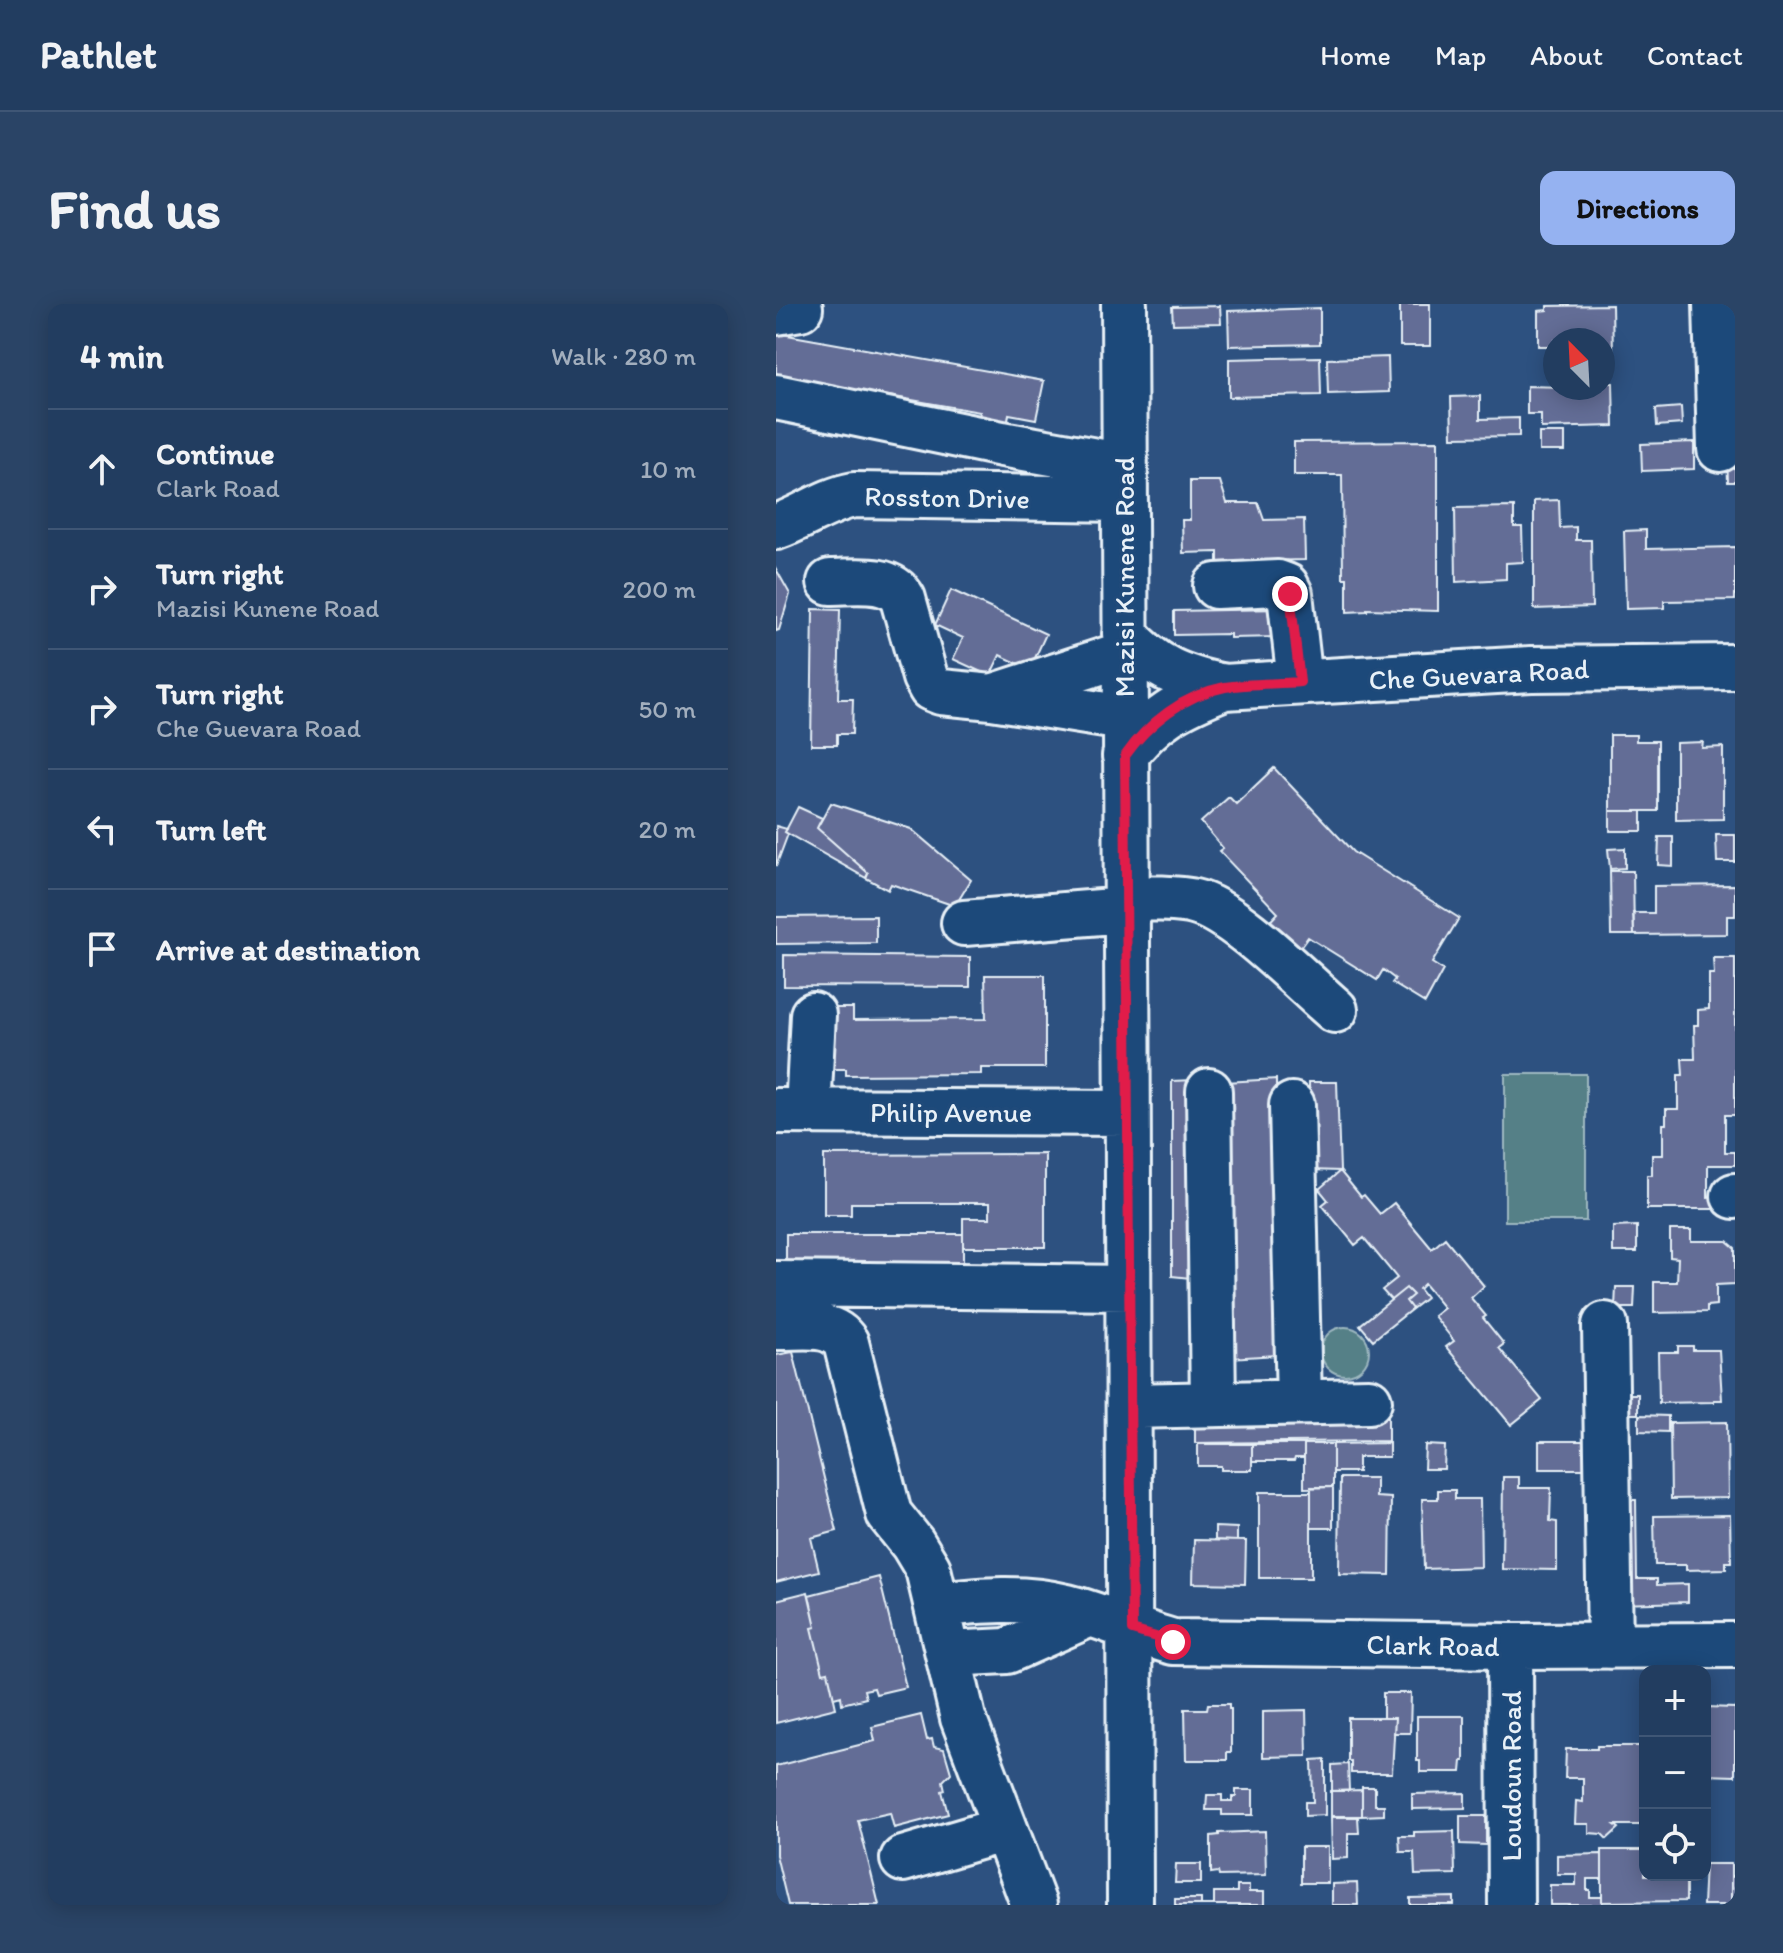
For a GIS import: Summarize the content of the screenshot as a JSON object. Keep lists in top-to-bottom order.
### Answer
{
  "streets": {
    "street": [
      "Rosston Drive",
      "Mazisi Kunene Road",
      "Che Guevara Road",
      "Philip Avenue",
      "Clark Road",
      "Loudoun Road"
    ]
  },
  "crossings": [
    ["Rosston Drive", "Mazisi Kunene Road"],
    ["Mazisi Kunene Road", "Che Guevara Road"],
    ["Mazisi Kunene Road", "Philip Avenue"],
    ["Mazisi Kunene Road", "Clark Road"],
    ["Clark Road", "Loudoun Road"]
  ],
  "north": "top left",
  "page": {
    "header": "Pathlet",
    "nav": [
      "Home",
      "Map",
      "About",
      "Contact"
    ],
    "buttons": "Directions",
    "title": "Find us",
    "heading": ["4 min", "Walk · 280 m"],
    "list": [
      ["Continue", "Clark Road", "10 m"],
      ["Turn right", "Mazisi Kunene Road", "200 m"],
      ["Turn right", "Che Guevara Road", "50 m"],
      ["Turn left", "20 m"],
      "Arrive at destination"
    ],
    "map_buttons": ["+", "−"]
  }
}
